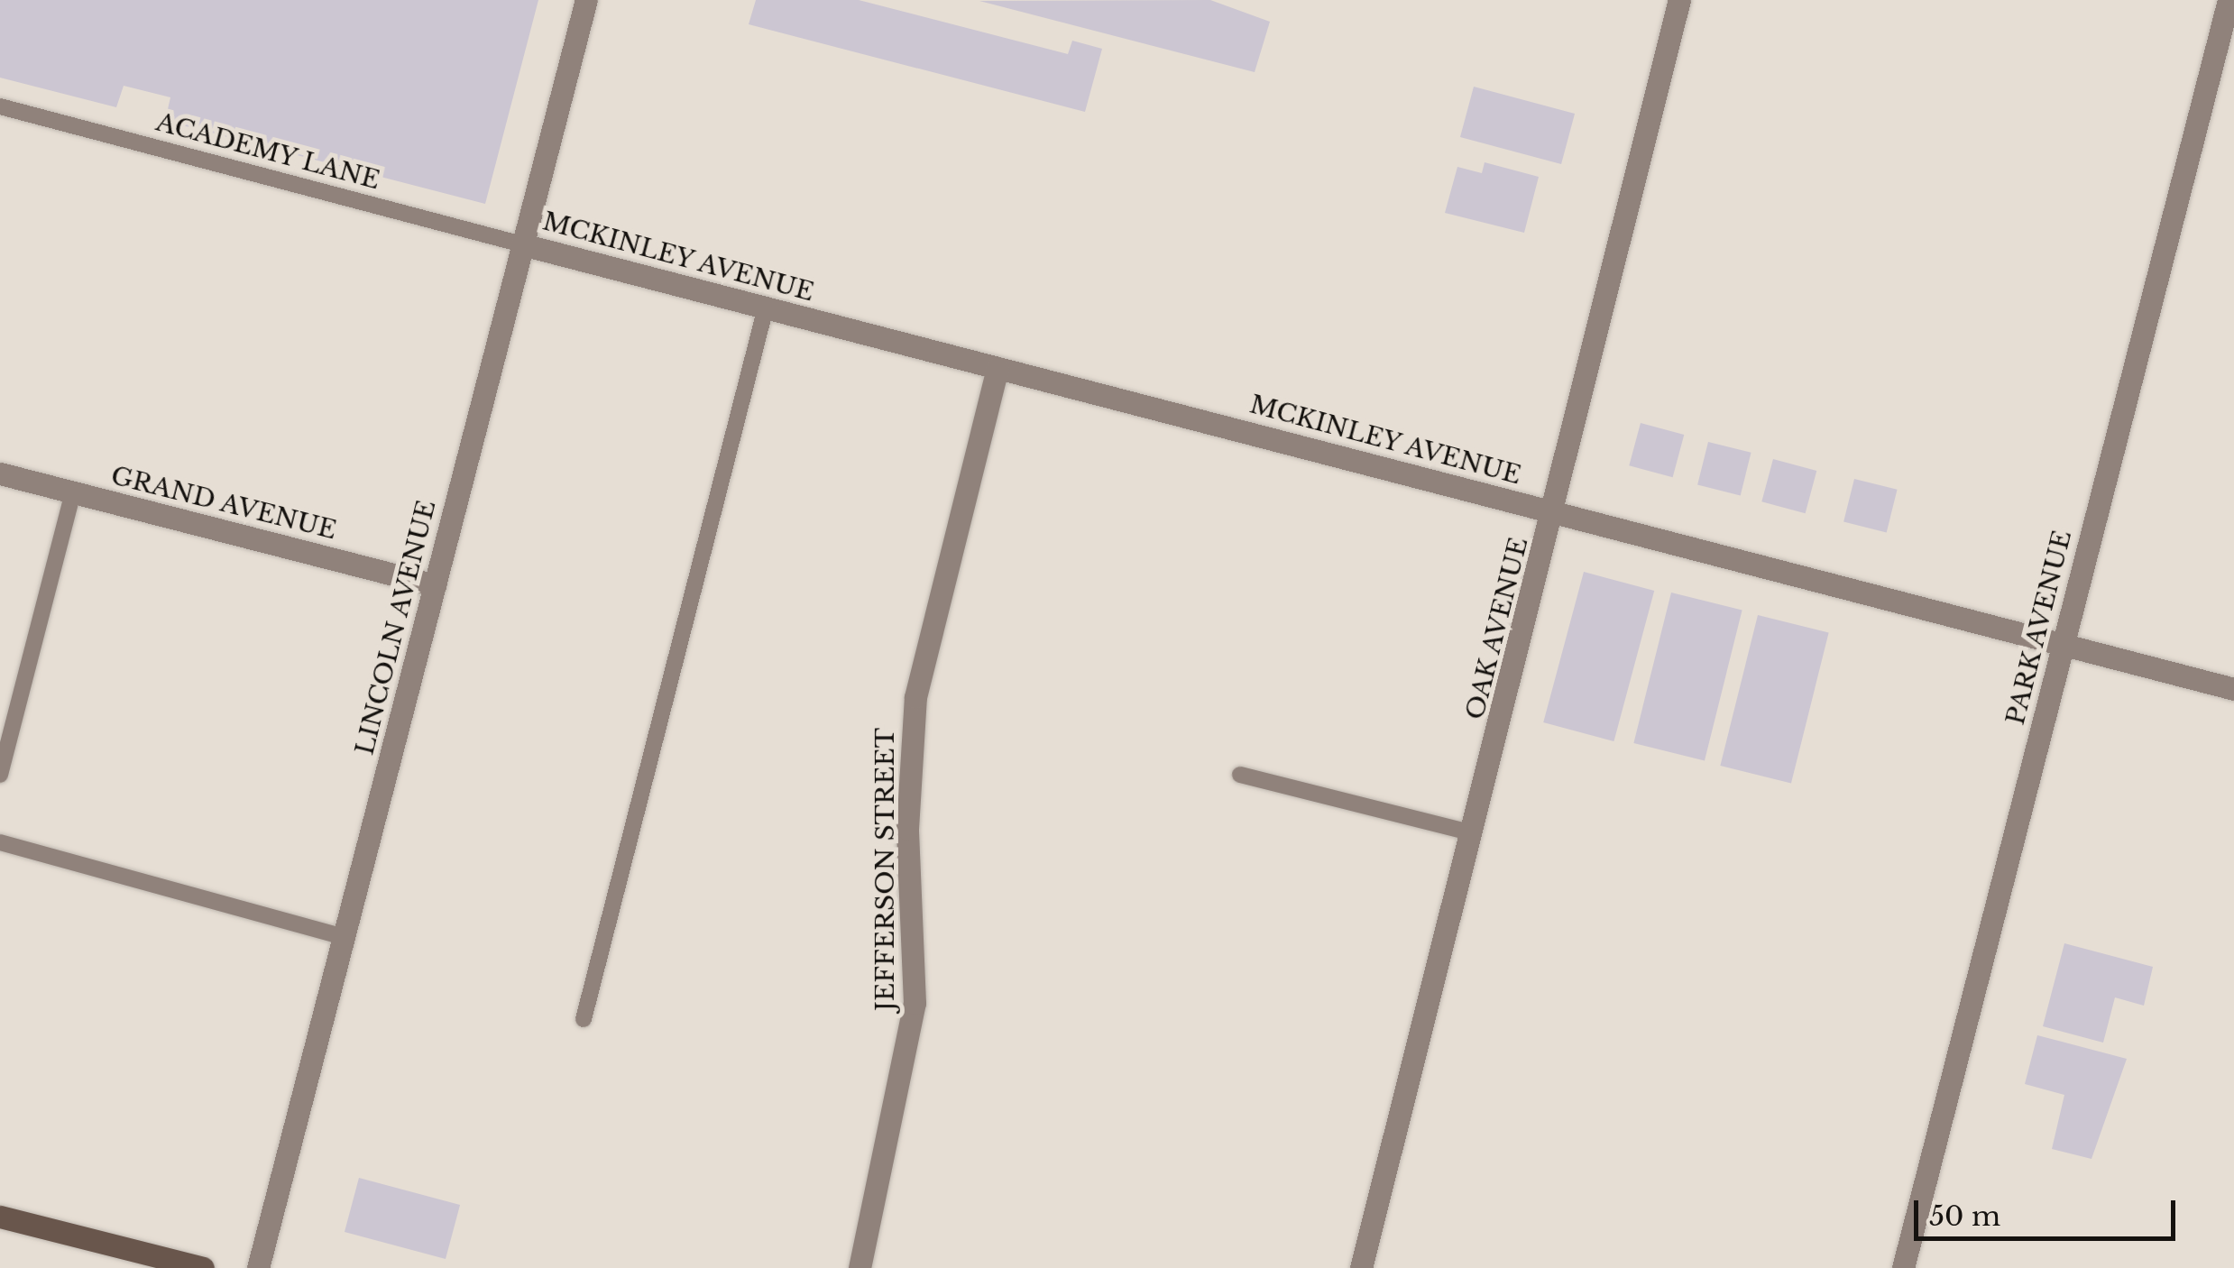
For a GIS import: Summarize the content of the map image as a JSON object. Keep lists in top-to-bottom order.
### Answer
{
  "streets": {
    "street": [
      "MCKINLEY AVENUE",
      "GRAND AVENUE",
      "LINCOLN AVENUE",
      "PARK AVENUE",
      "OAK AVENUE",
      "JEFFERSON STREET"
    ],
    "lane": ["ACADEMY LANE"]
  },
  "crossings": [
    ["ACADEMY LANE", "MCKINLEY AVENUE"],
    ["ACADEMY LANE", "LINCOLN AVENUE"],
    ["MCKINLEY AVENUE", "LINCOLN AVENUE"],
    ["MCKINLEY AVENUE", "PARK AVENUE"],
    ["MCKINLEY AVENUE", "OAK AVENUE"],
    ["MCKINLEY AVENUE", "JEFFERSON STREET"],
    ["GRAND AVENUE", "LINCOLN AVENUE"]
  ],
  "scale_bar": "50 m"
}
